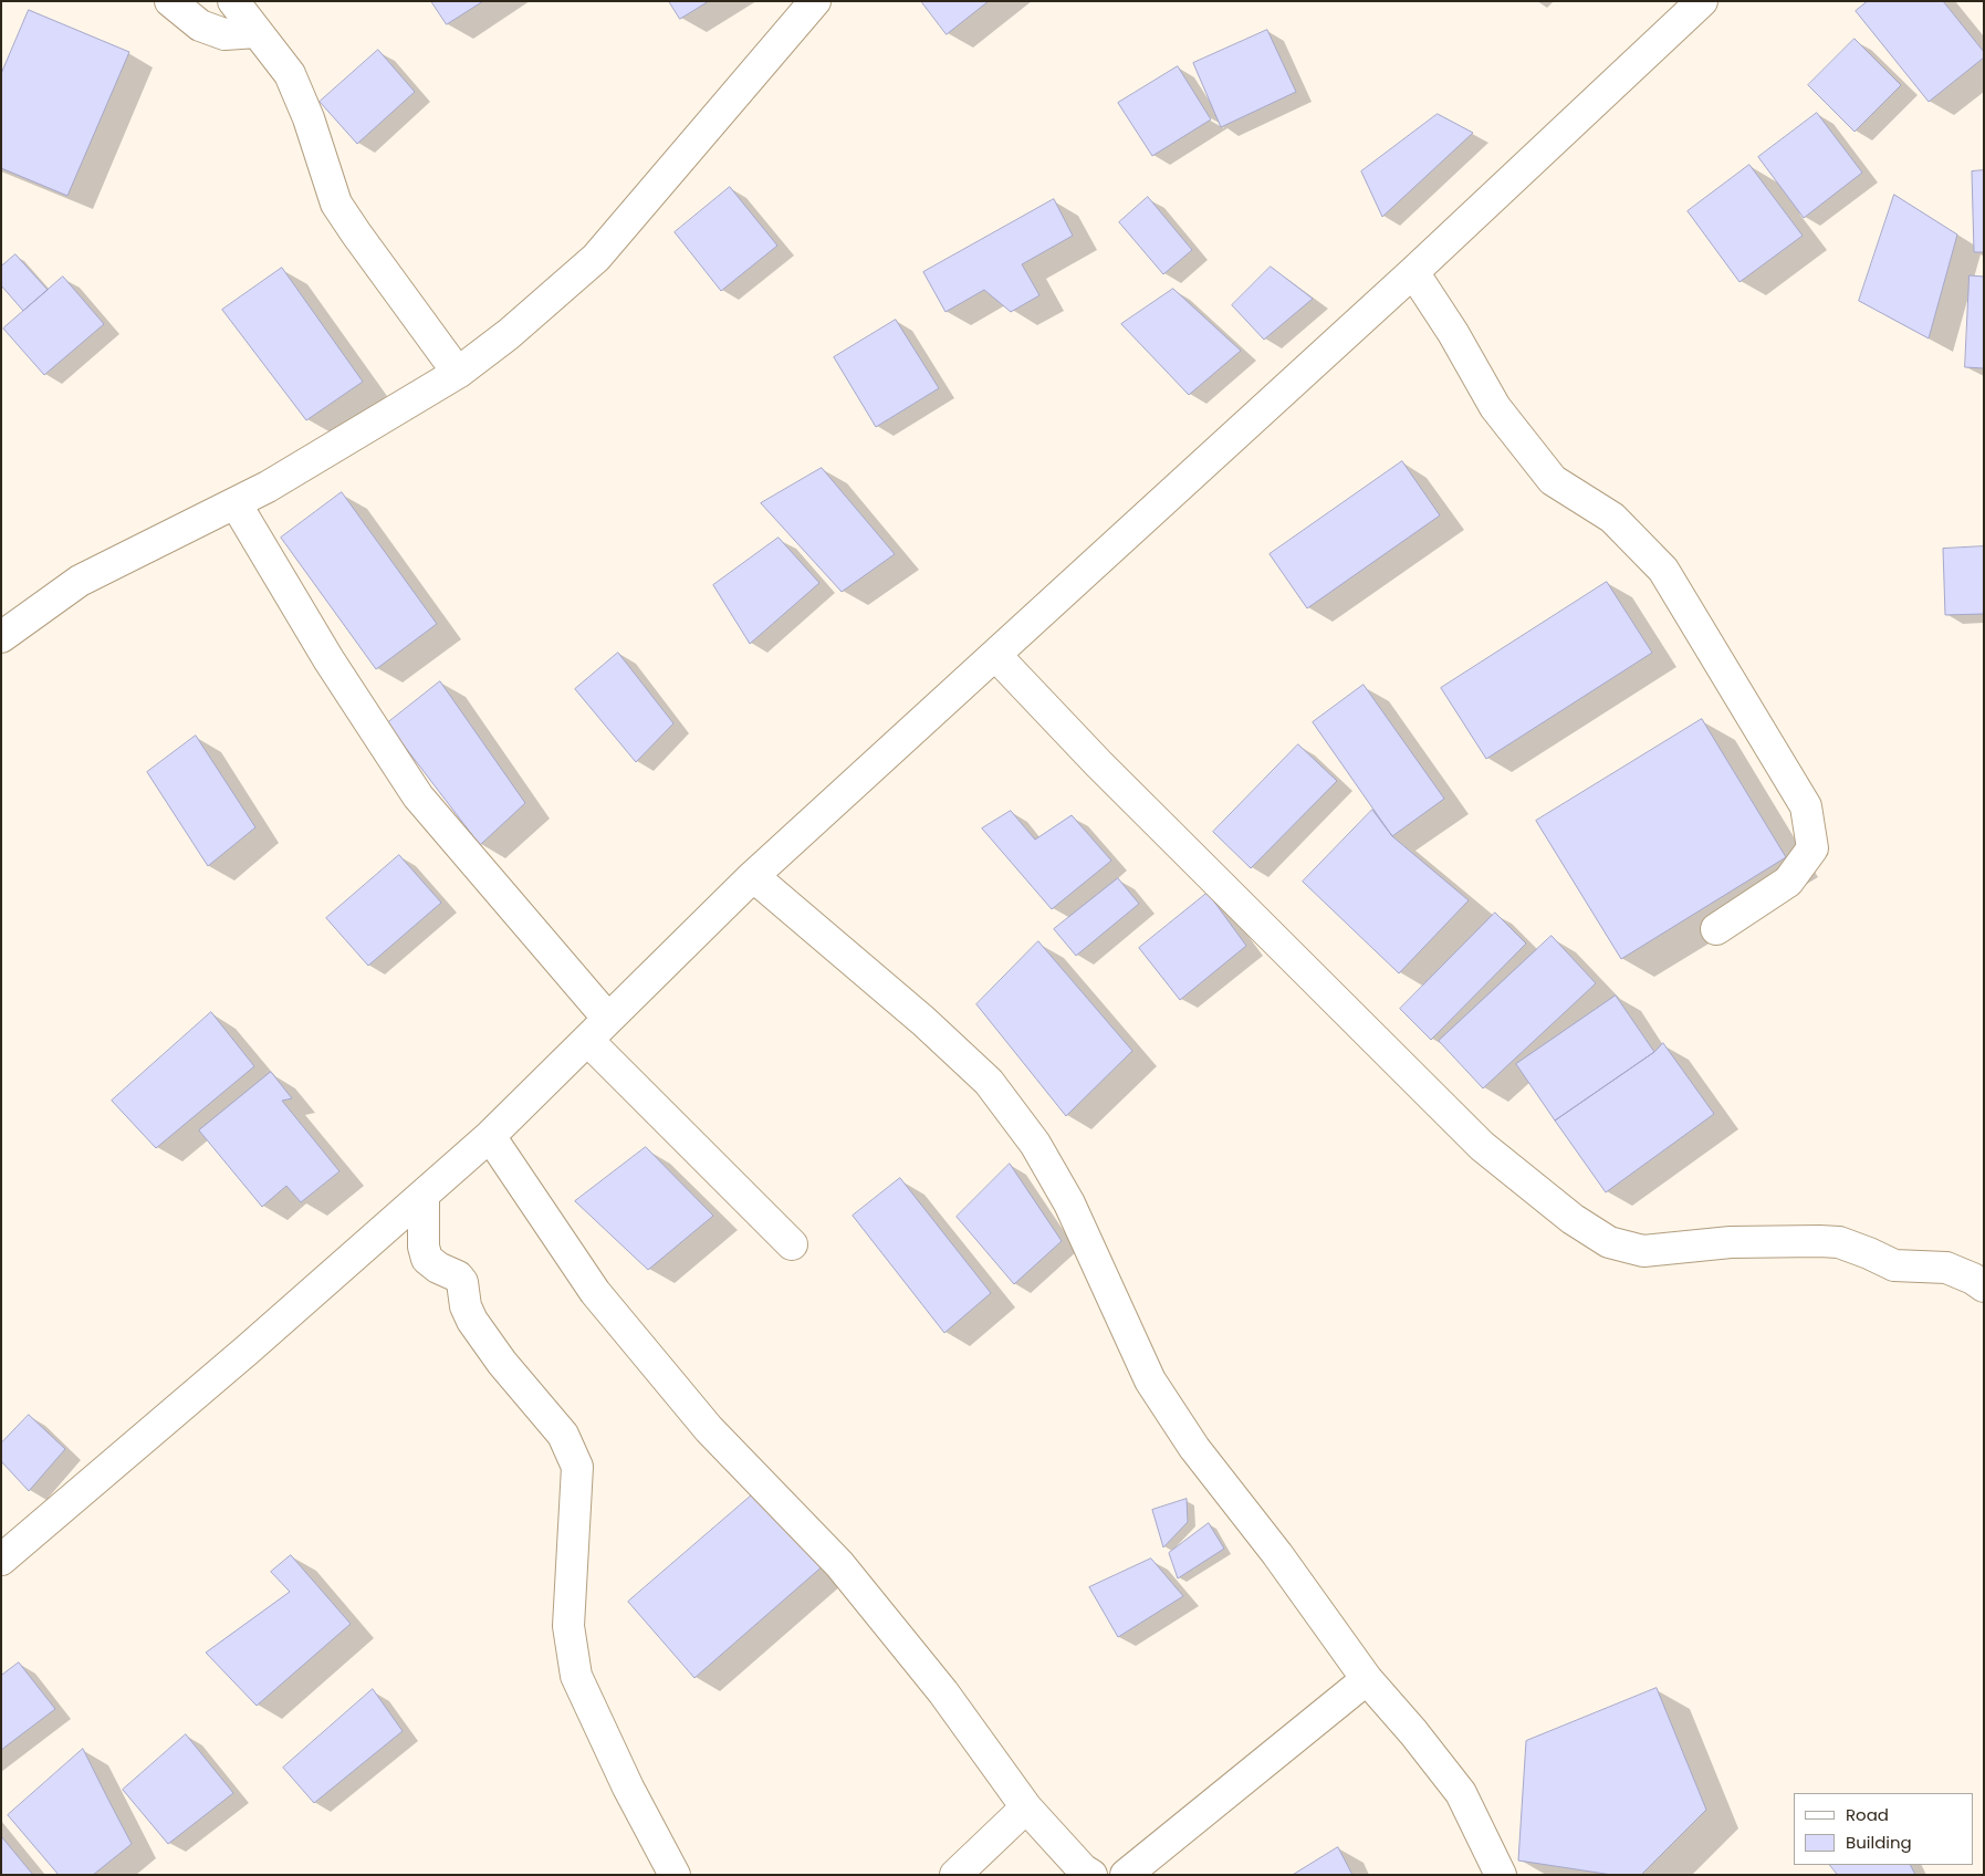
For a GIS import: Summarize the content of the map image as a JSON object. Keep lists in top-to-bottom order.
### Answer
{
  "legend": ["Road", "Building"]
}
